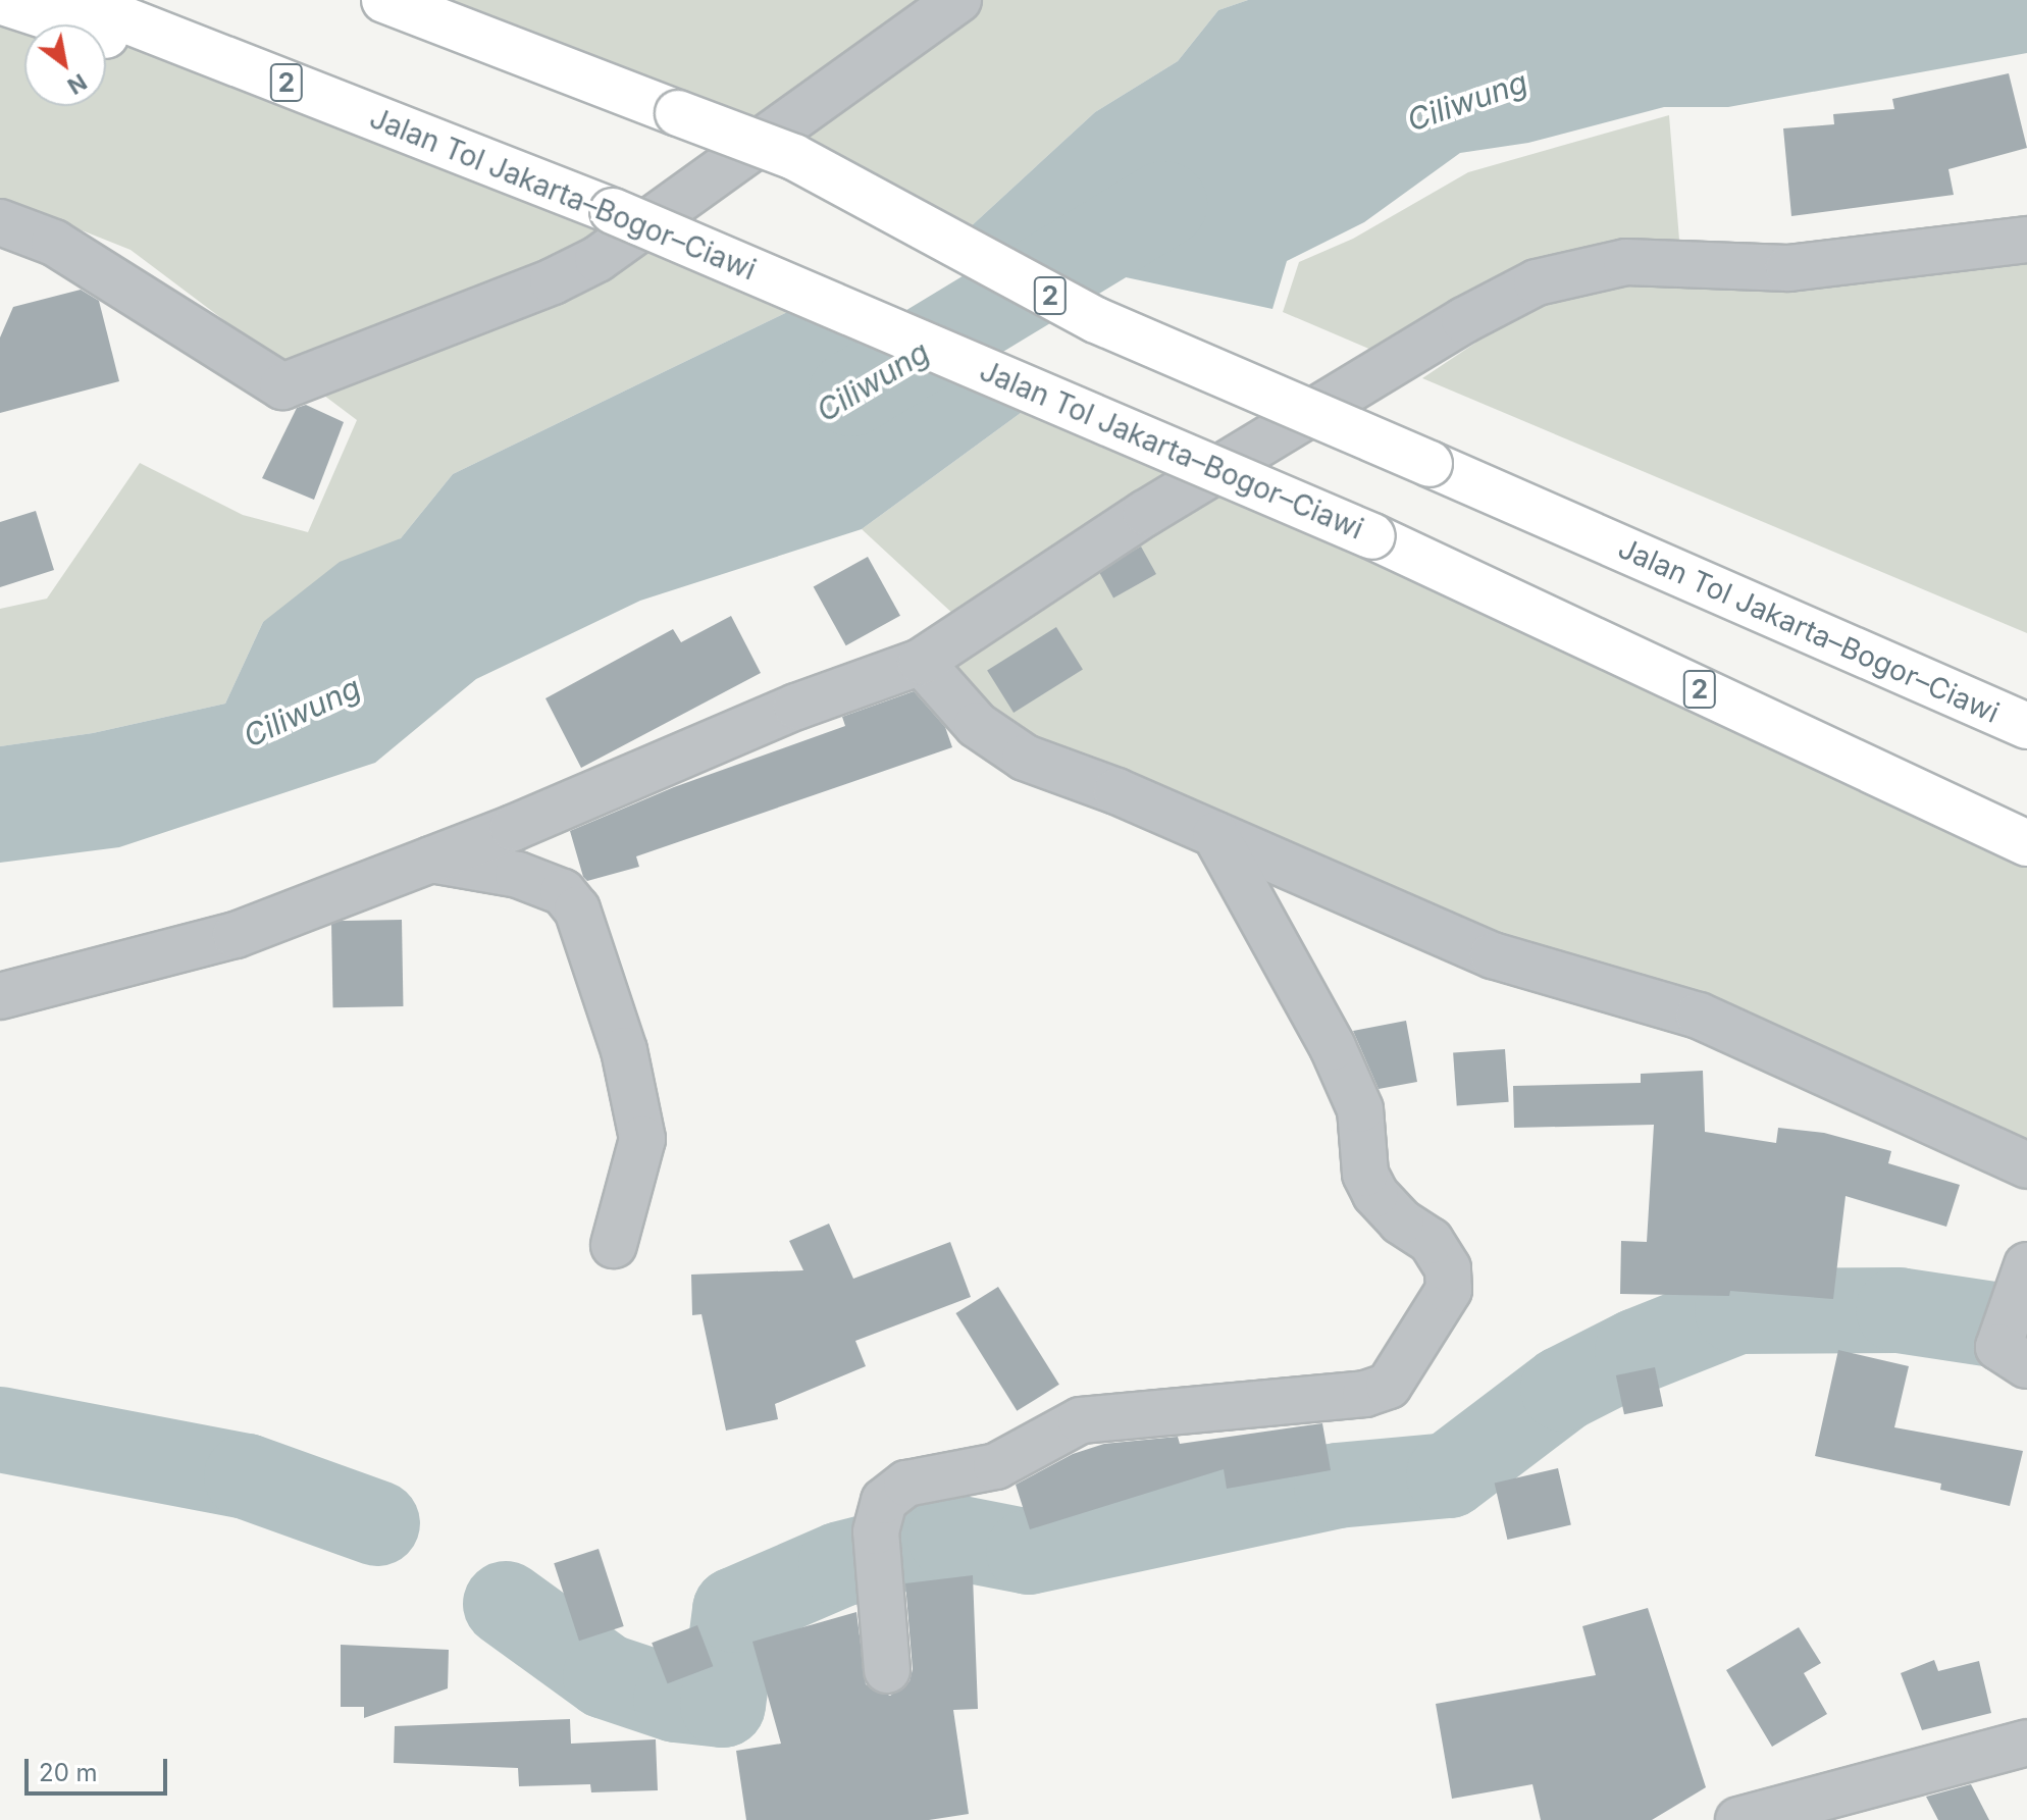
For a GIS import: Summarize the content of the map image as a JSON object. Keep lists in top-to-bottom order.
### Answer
{
  "streets": {
    "highway": ["2", "Jalan Tol Jakarta–Bogor–Ciawi"]
  },
  "water": ["Ciliwung"],
  "scale_bar": "20 m",
  "north": "bottom right"
}
